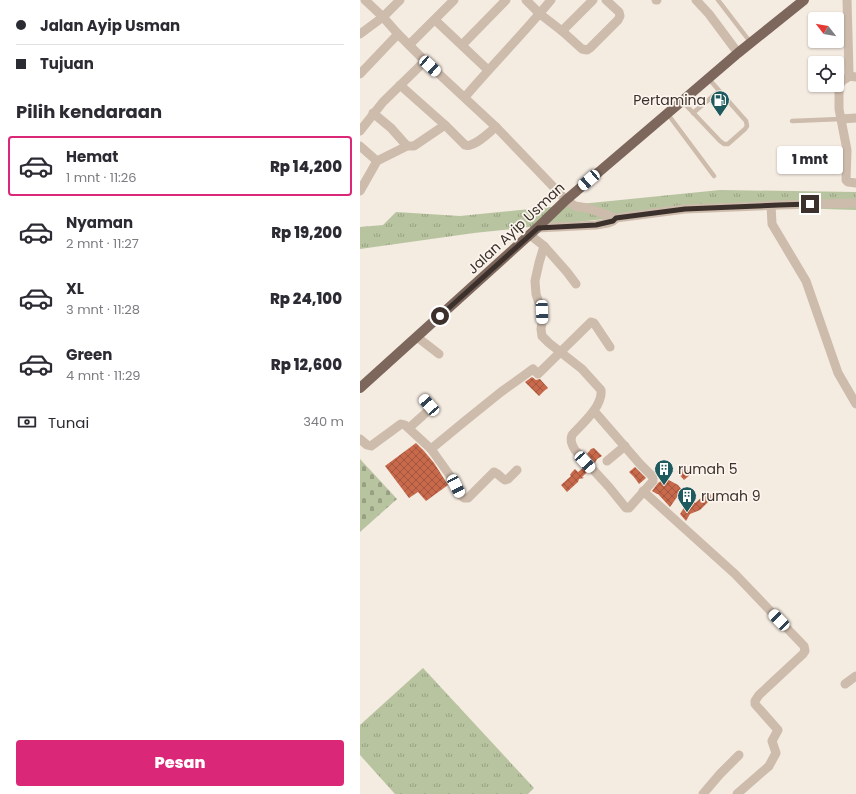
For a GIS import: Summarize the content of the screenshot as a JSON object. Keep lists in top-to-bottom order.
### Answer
{
  "streets": {
    "main road": ["Jalan Ayip Usman"]
  },
  "places": {
    "fuel station": ["Pertamina"],
    "building": ["rumah 5", "rumah 9"]
  },
  "north": "top left",
  "page": {
    "banner": ["Jalan Ayip Usman", "Tujuan"],
    "heading": "Pilih kendaraan",
    "list": [
      {
        "name": "Hemat",
        "note": "1 mnt · 11:26",
        "value": "Rp 14,200"
      },
      {
        "name": "Nyaman",
        "note": "2 mnt · 11:27",
        "value": "Rp 19,200"
      },
      {
        "name": "XL",
        "note": "3 mnt · 11:28",
        "value": "Rp 24,100"
      },
      {
        "name": "Green",
        "note": "4 mnt · 11:29",
        "value": "Rp 12,600"
      }
    ],
    "bubble": "1 mnt",
    "pay": ["Tunai", "340 m"],
    "buttons": "Pesan"
  }
}
